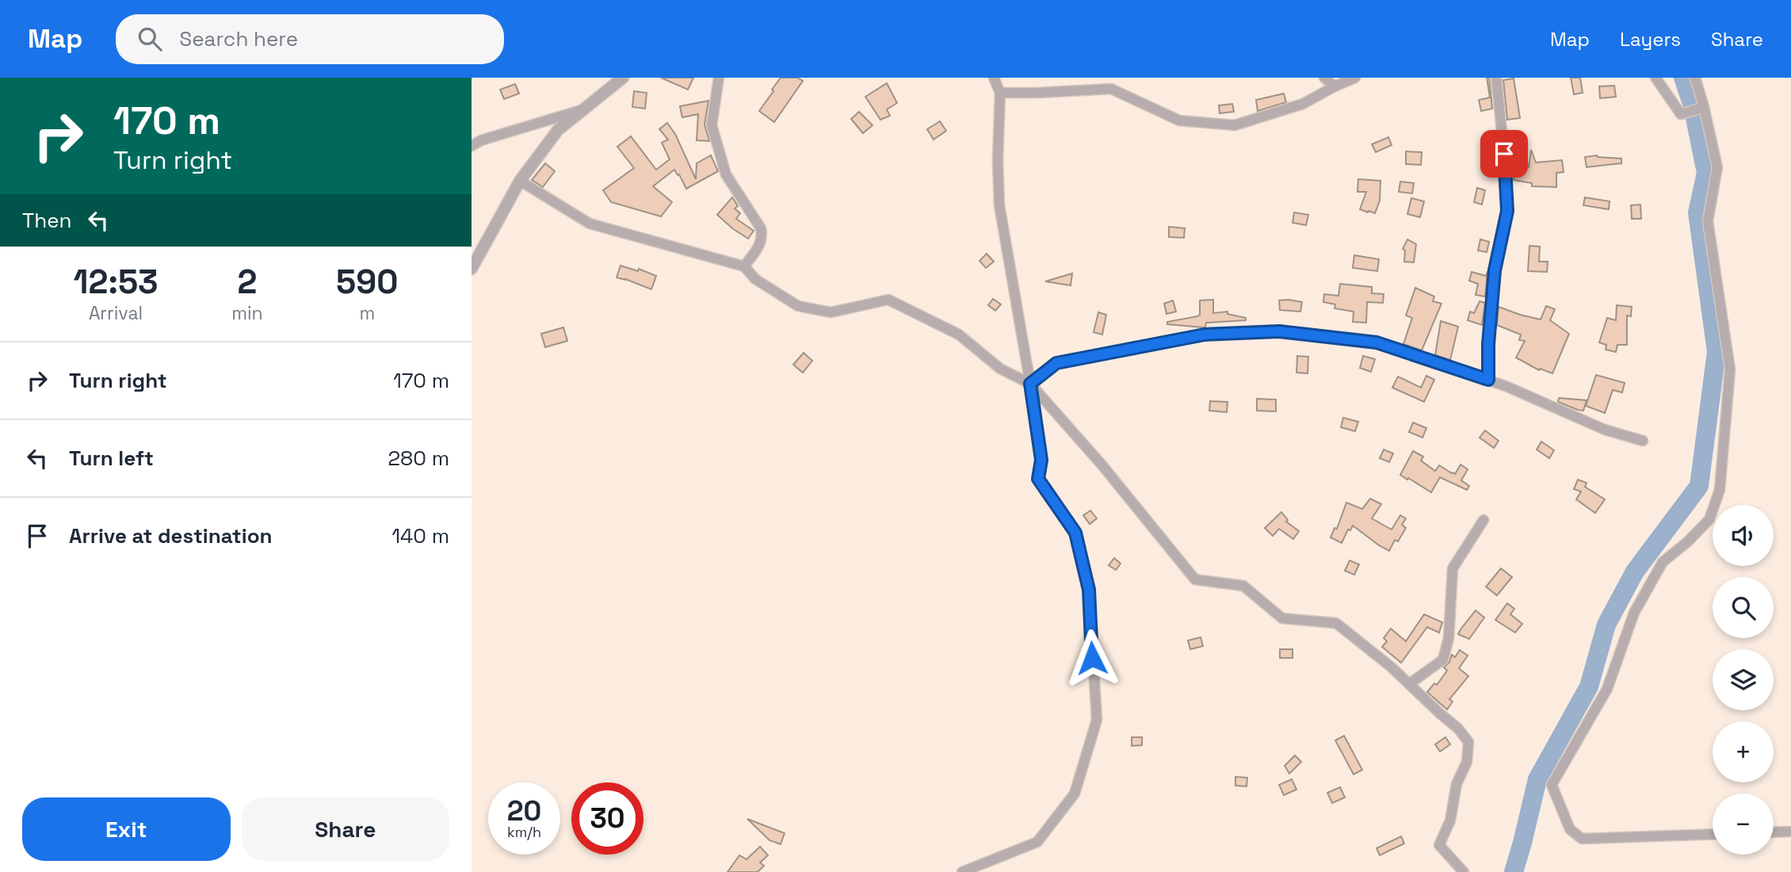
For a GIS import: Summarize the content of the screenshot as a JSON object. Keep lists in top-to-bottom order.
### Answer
{
  "page": {
    "header": "Map",
    "search": "Search here",
    "nav": ["Map", "Layers", "Share"],
    "turn": ["170 m", "Turn right"],
    "then": "Then",
    "eta": [
      "12:53",
      "Arrival",
      "2",
      "min",
      "590",
      "m"
    ],
    "list": [
      {
        "name": "Turn right",
        "value": "170 m"
      },
      {
        "name": "Turn left",
        "value": "280 m"
      },
      {
        "name": "Arrive at destination",
        "value": "140 m"
      }
    ],
    "map_buttons": ["+", "−"],
    "speed": "20 km/h",
    "limit": "30",
    "buttons": ["Exit", "Share"]
  }
}
